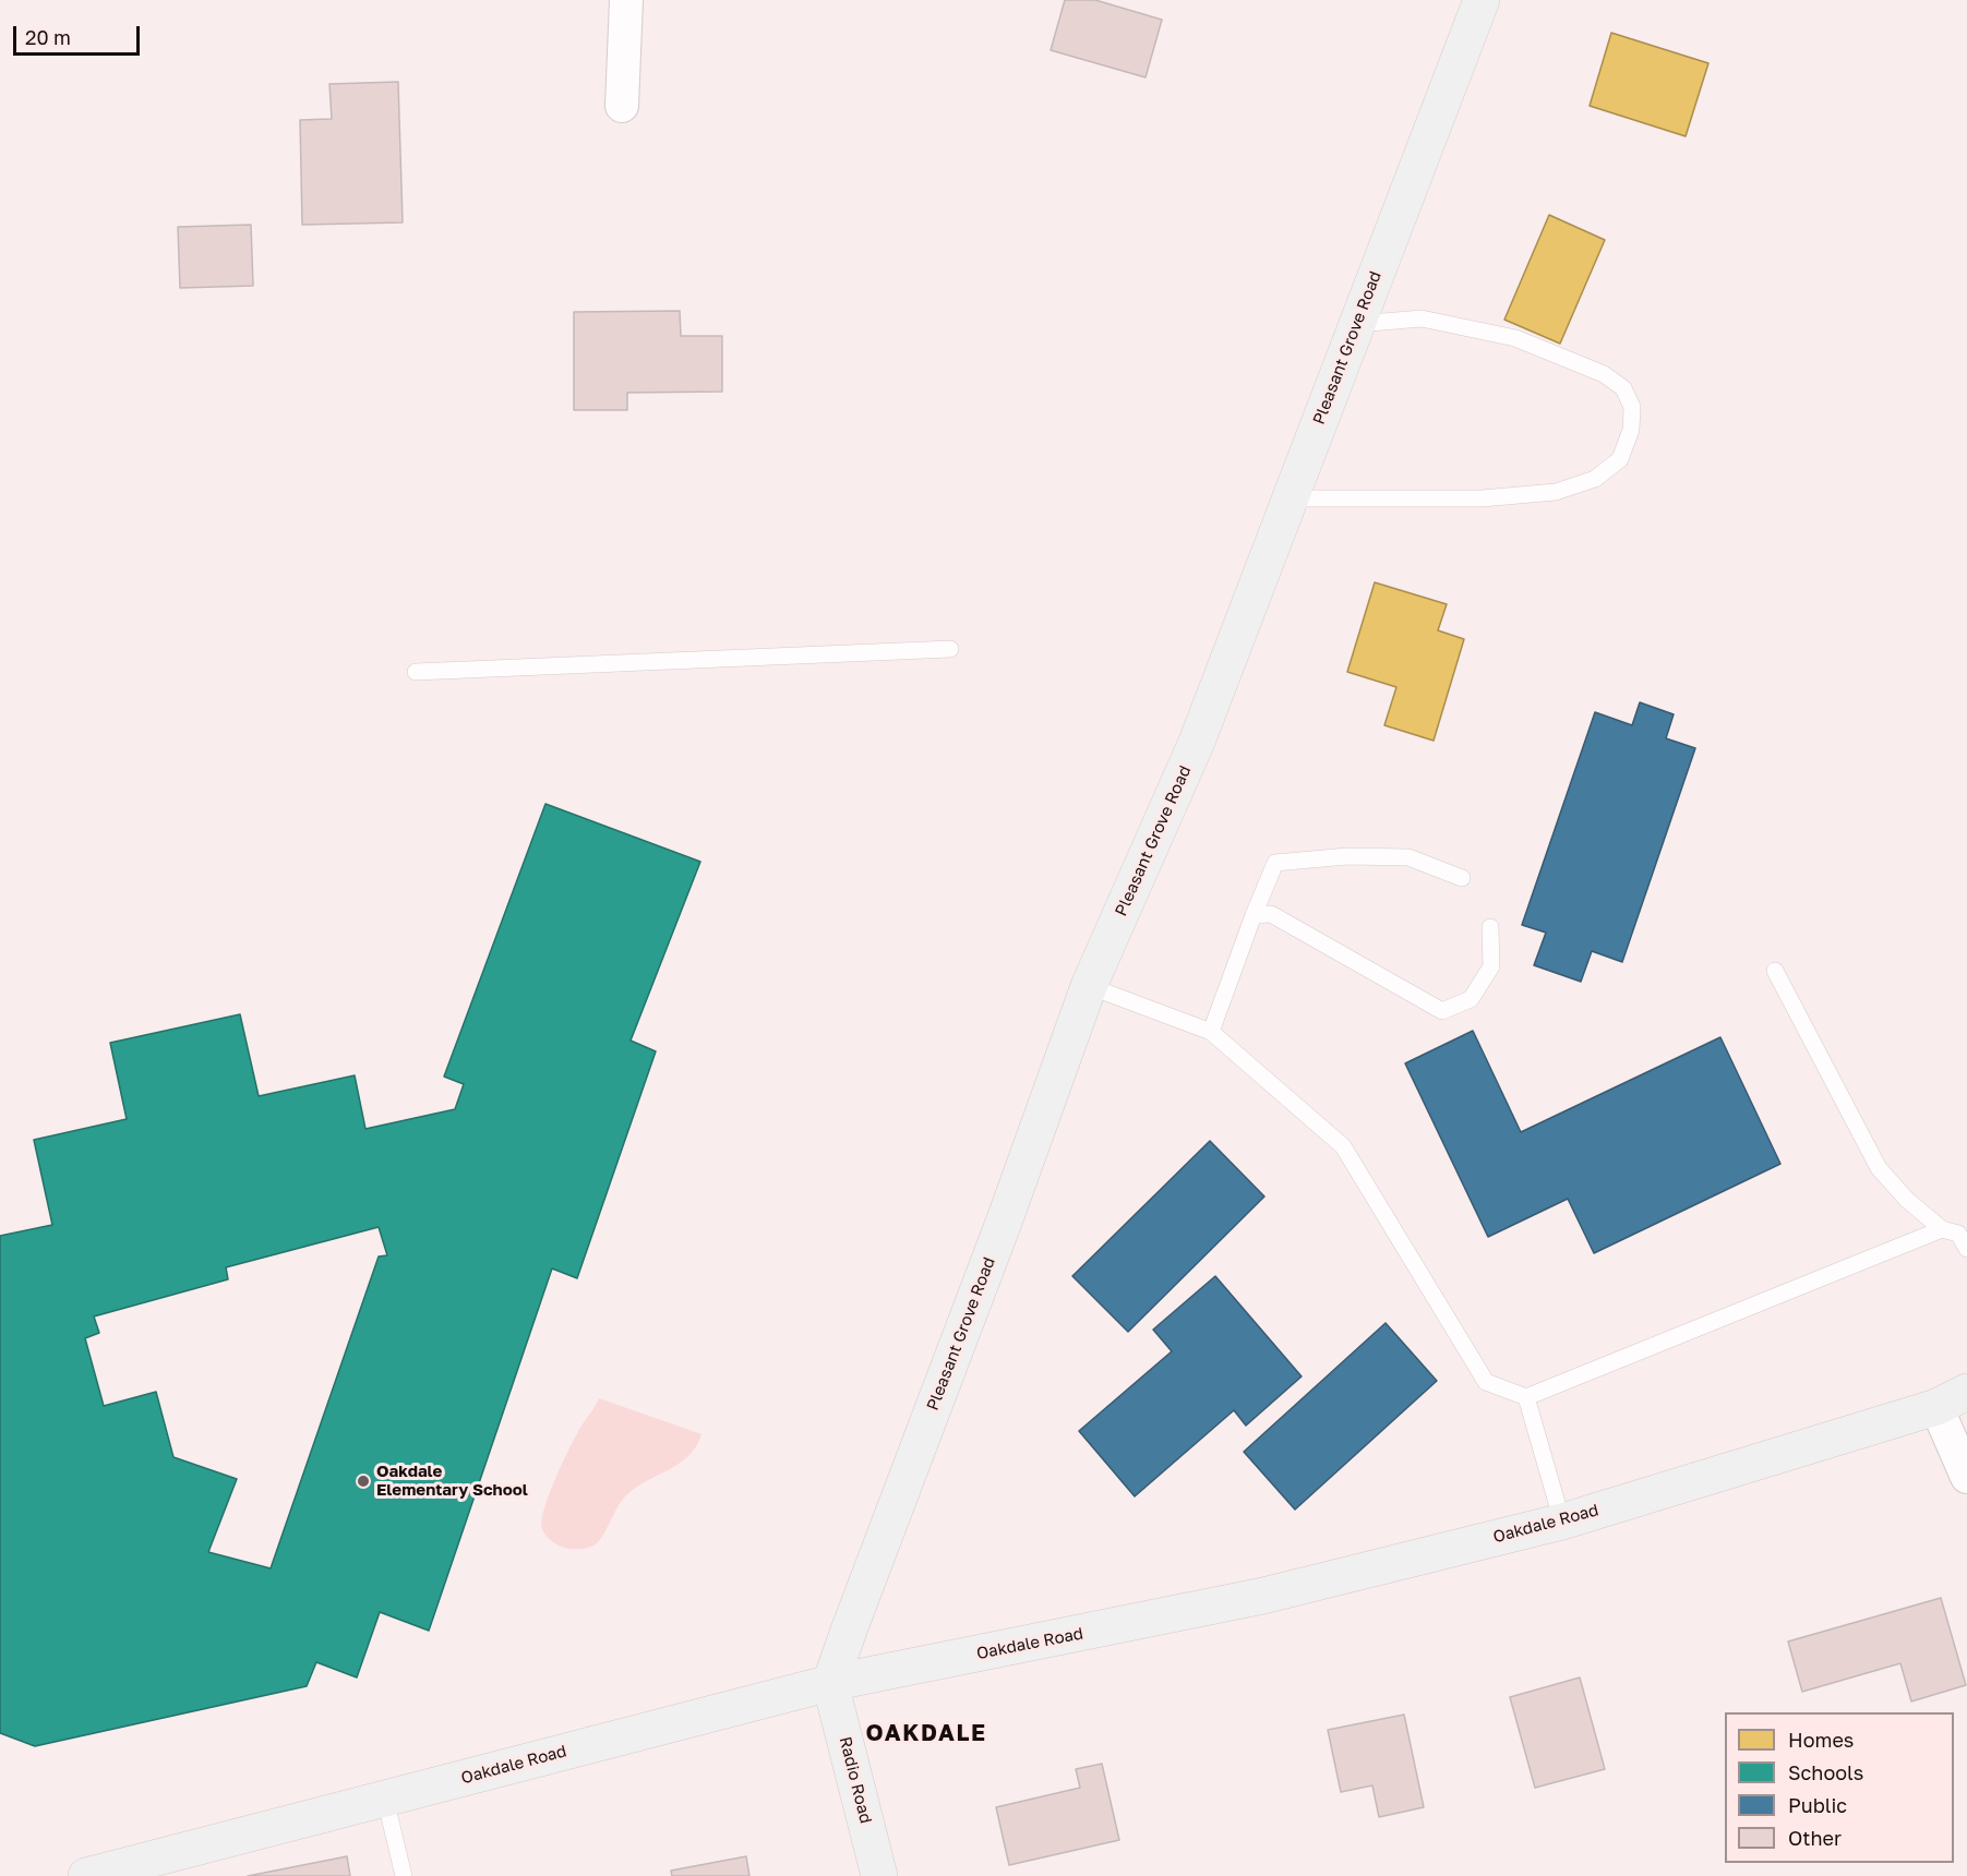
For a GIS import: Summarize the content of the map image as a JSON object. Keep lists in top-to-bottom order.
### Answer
{
  "streets": {
    "street": ["Pleasant Grove Road", "Oakdale Road", "Radio Road"]
  },
  "crossings": [
    ["Pleasant Grove Road", "Oakdale Road"],
    ["Pleasant Grove Road", "Radio Road"],
    ["Oakdale Road", "Radio Road"]
  ],
  "districts": ["OAKDALE"],
  "places": ["Oakdale Elementary School"],
  "legend": [
    "Homes",
    "Schools",
    "Public",
    "Other"
  ],
  "scale_bar": "20 m"
}
